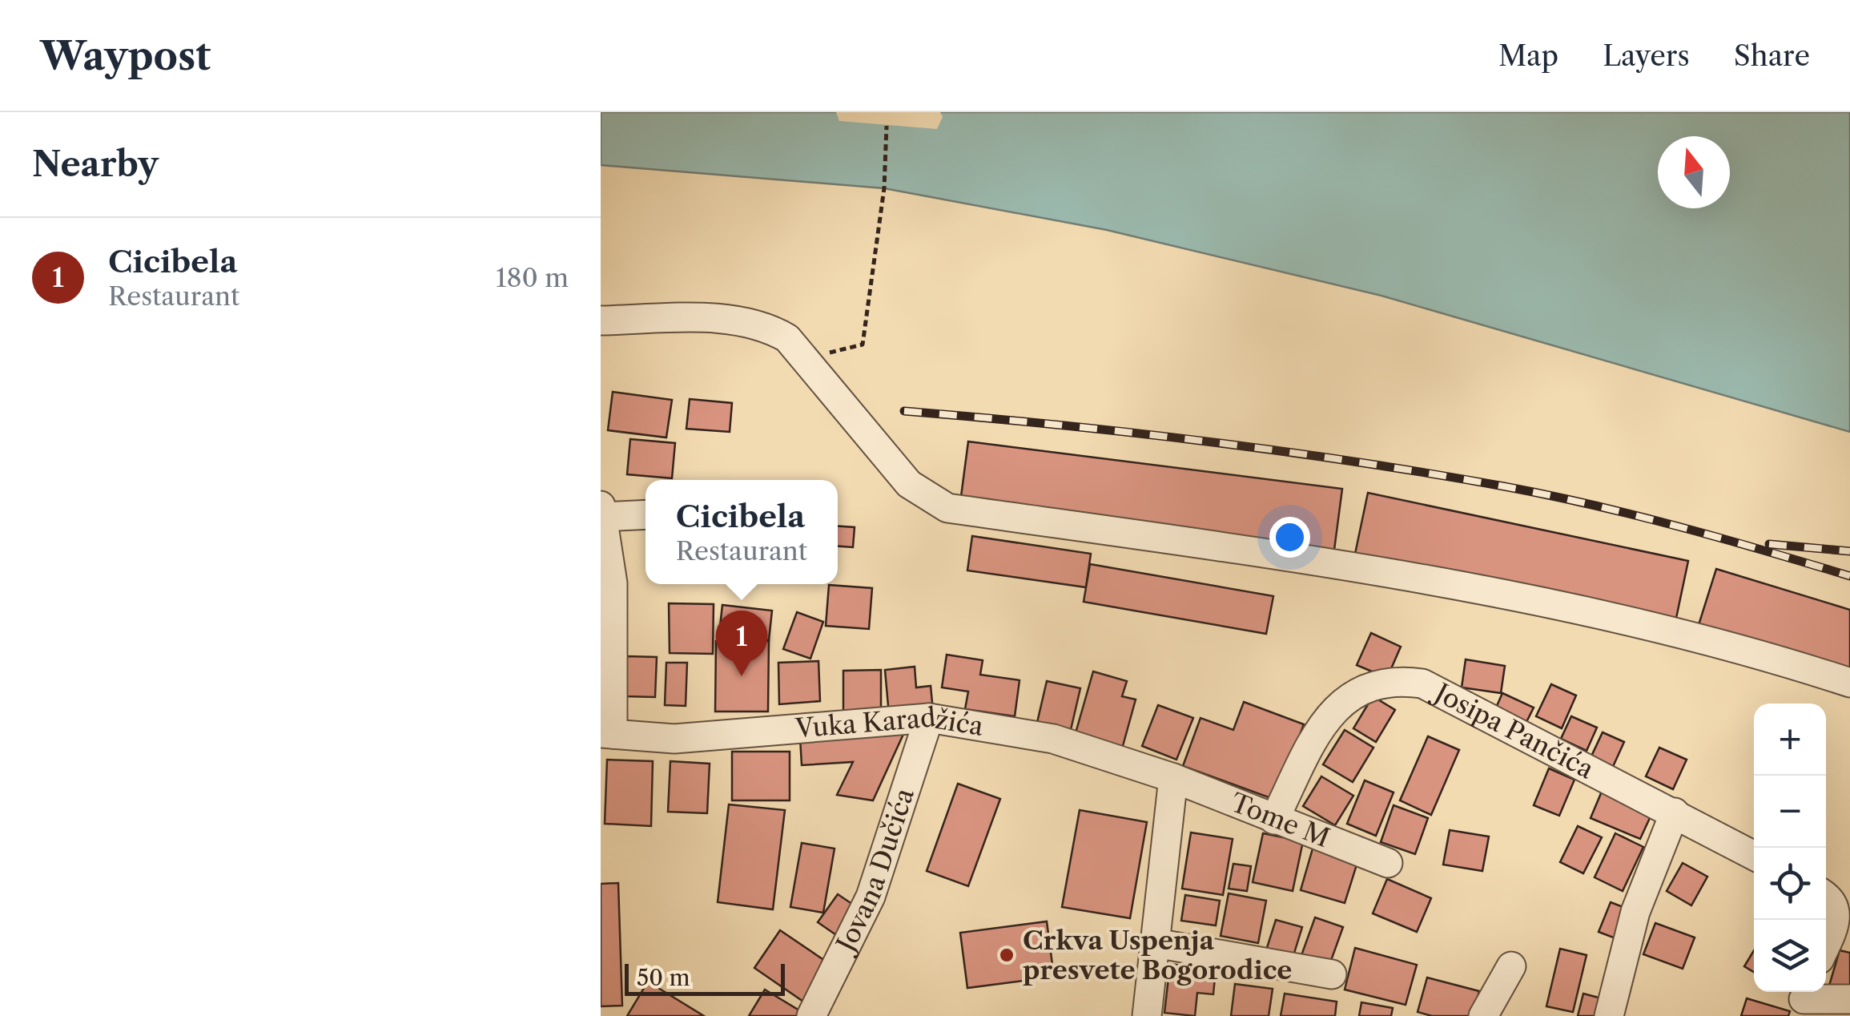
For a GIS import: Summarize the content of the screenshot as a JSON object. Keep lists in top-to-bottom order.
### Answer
{
  "streets": {
    "street": [
      "Vuka Karadžića",
      "Josipa Pančića",
      "Tome M",
      "Jovana Dučića"
    ]
  },
  "crossings": [
    ["Vuka Karadžića", "Tome M"],
    ["Vuka Karadžića", "Jovana Dučića"],
    ["Josipa Pančića", "Tome M"]
  ],
  "places": ["Crkva Uspenja presvete Bogorodice"],
  "scale_bar": "50 m",
  "north": "top",
  "page": {
    "header": "Waypost",
    "nav": ["Map", "Layers", "Share"],
    "heading": "Nearby",
    "list": [
      {
        "mark": "1",
        "name": "Cicibela",
        "note": "Restaurant",
        "value": "180 m"
      }
    ],
    "popup": ["Cicibela", "Restaurant"],
    "pins": "1",
    "map_buttons": ["+", "−"],
    "scale": "50 m"
  }
}
